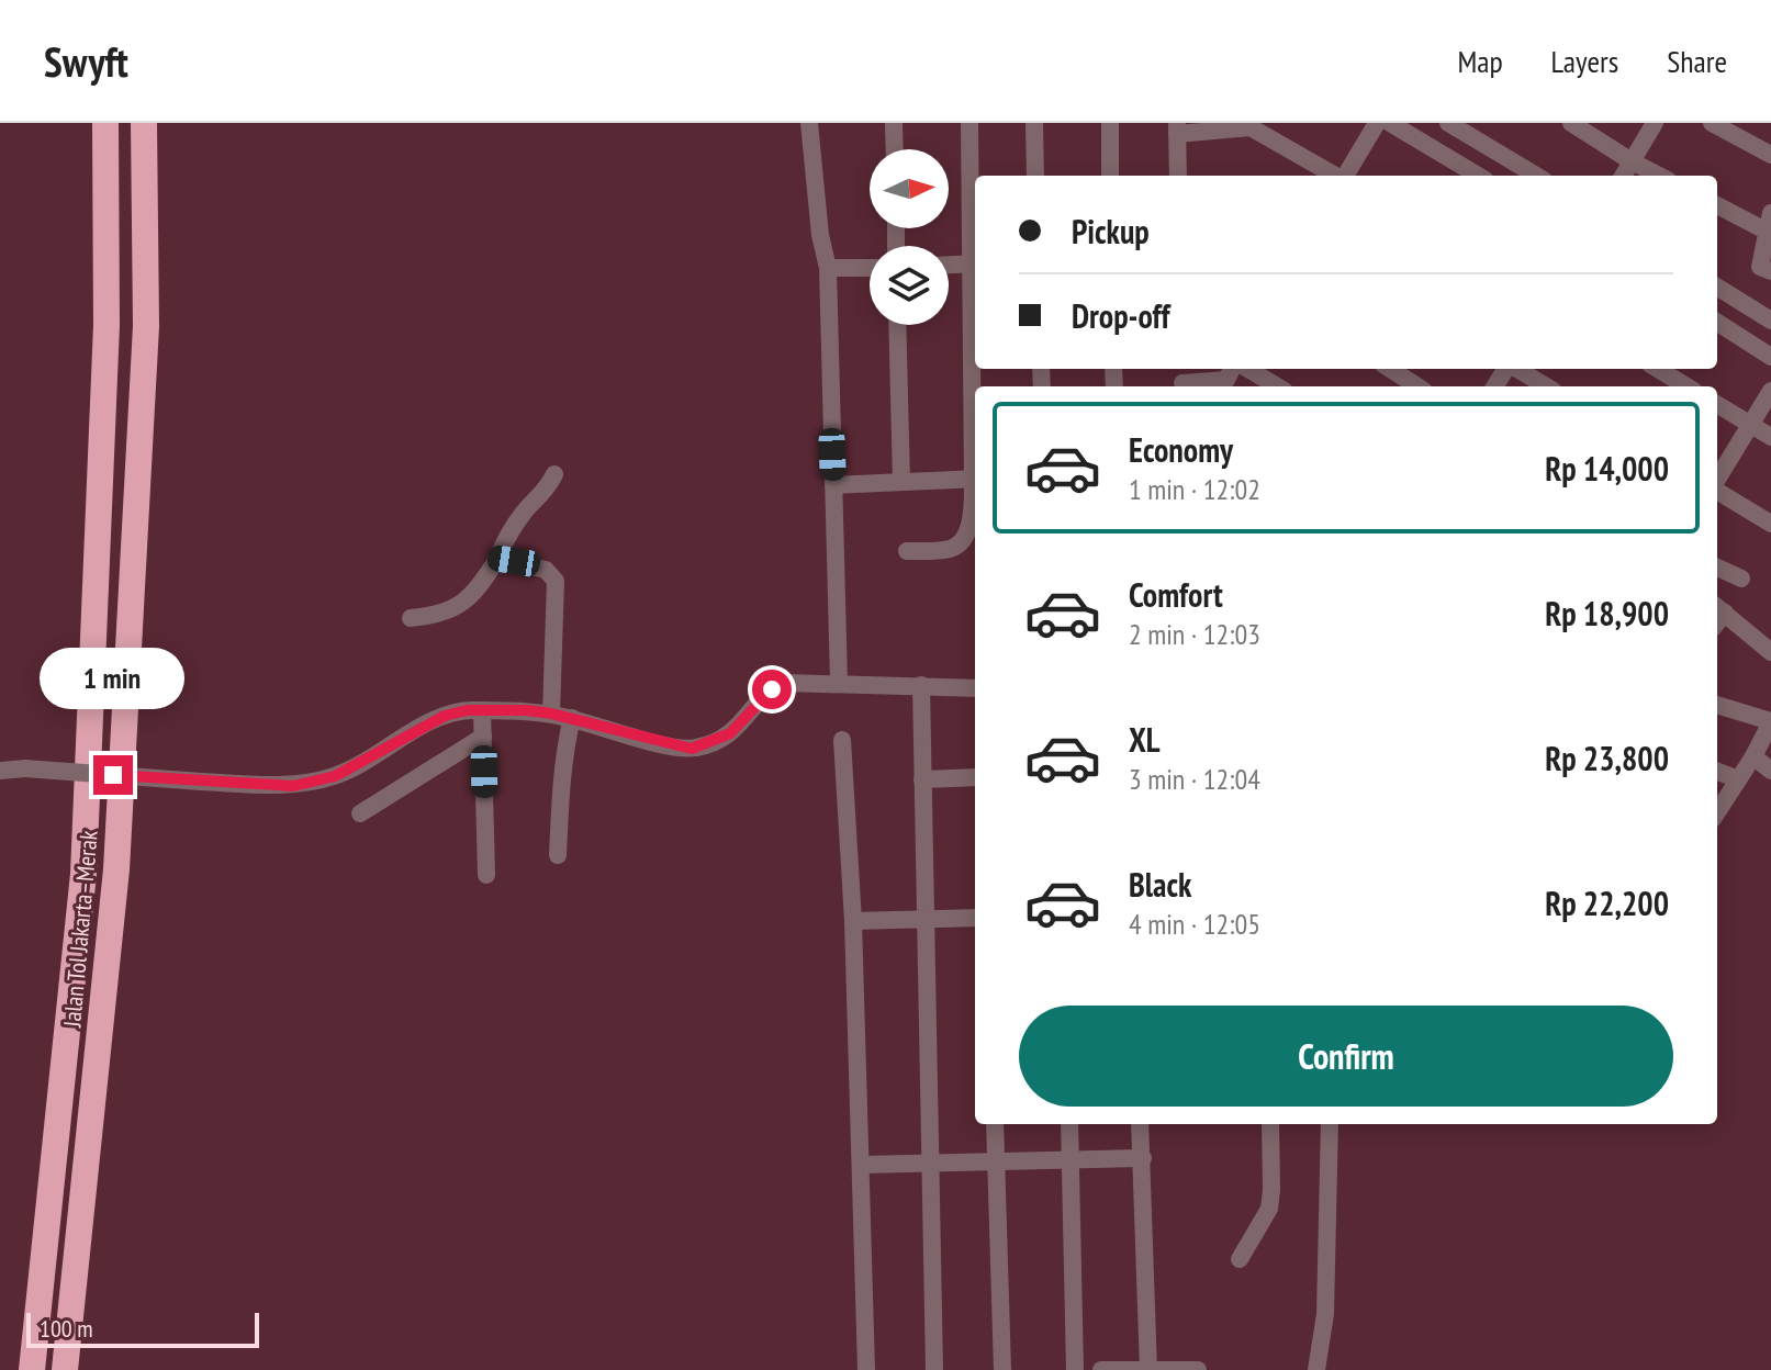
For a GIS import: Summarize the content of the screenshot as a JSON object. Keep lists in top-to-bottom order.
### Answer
{
  "streets": {
    "highway": ["Jalan Tol Jakarta–Merak"]
  },
  "scale_bar": "100 m",
  "north": "right",
  "page": {
    "header": "Swyft",
    "nav": ["Map", "Layers", "Share"],
    "banner": ["Pickup", "Drop-off"],
    "list": [
      {
        "name": "Economy",
        "note": "1 min · 12:02",
        "value": "Rp 14,000"
      },
      {
        "name": "Comfort",
        "note": "2 min · 12:03",
        "value": "Rp 18,900"
      },
      {
        "name": "XL",
        "note": "3 min · 12:04",
        "value": "Rp 23,800"
      },
      {
        "name": "Black",
        "note": "4 min · 12:05",
        "value": "Rp 22,200"
      }
    ],
    "bubble": "1 min",
    "buttons": "Confirm",
    "scale": "100 m"
  }
}
